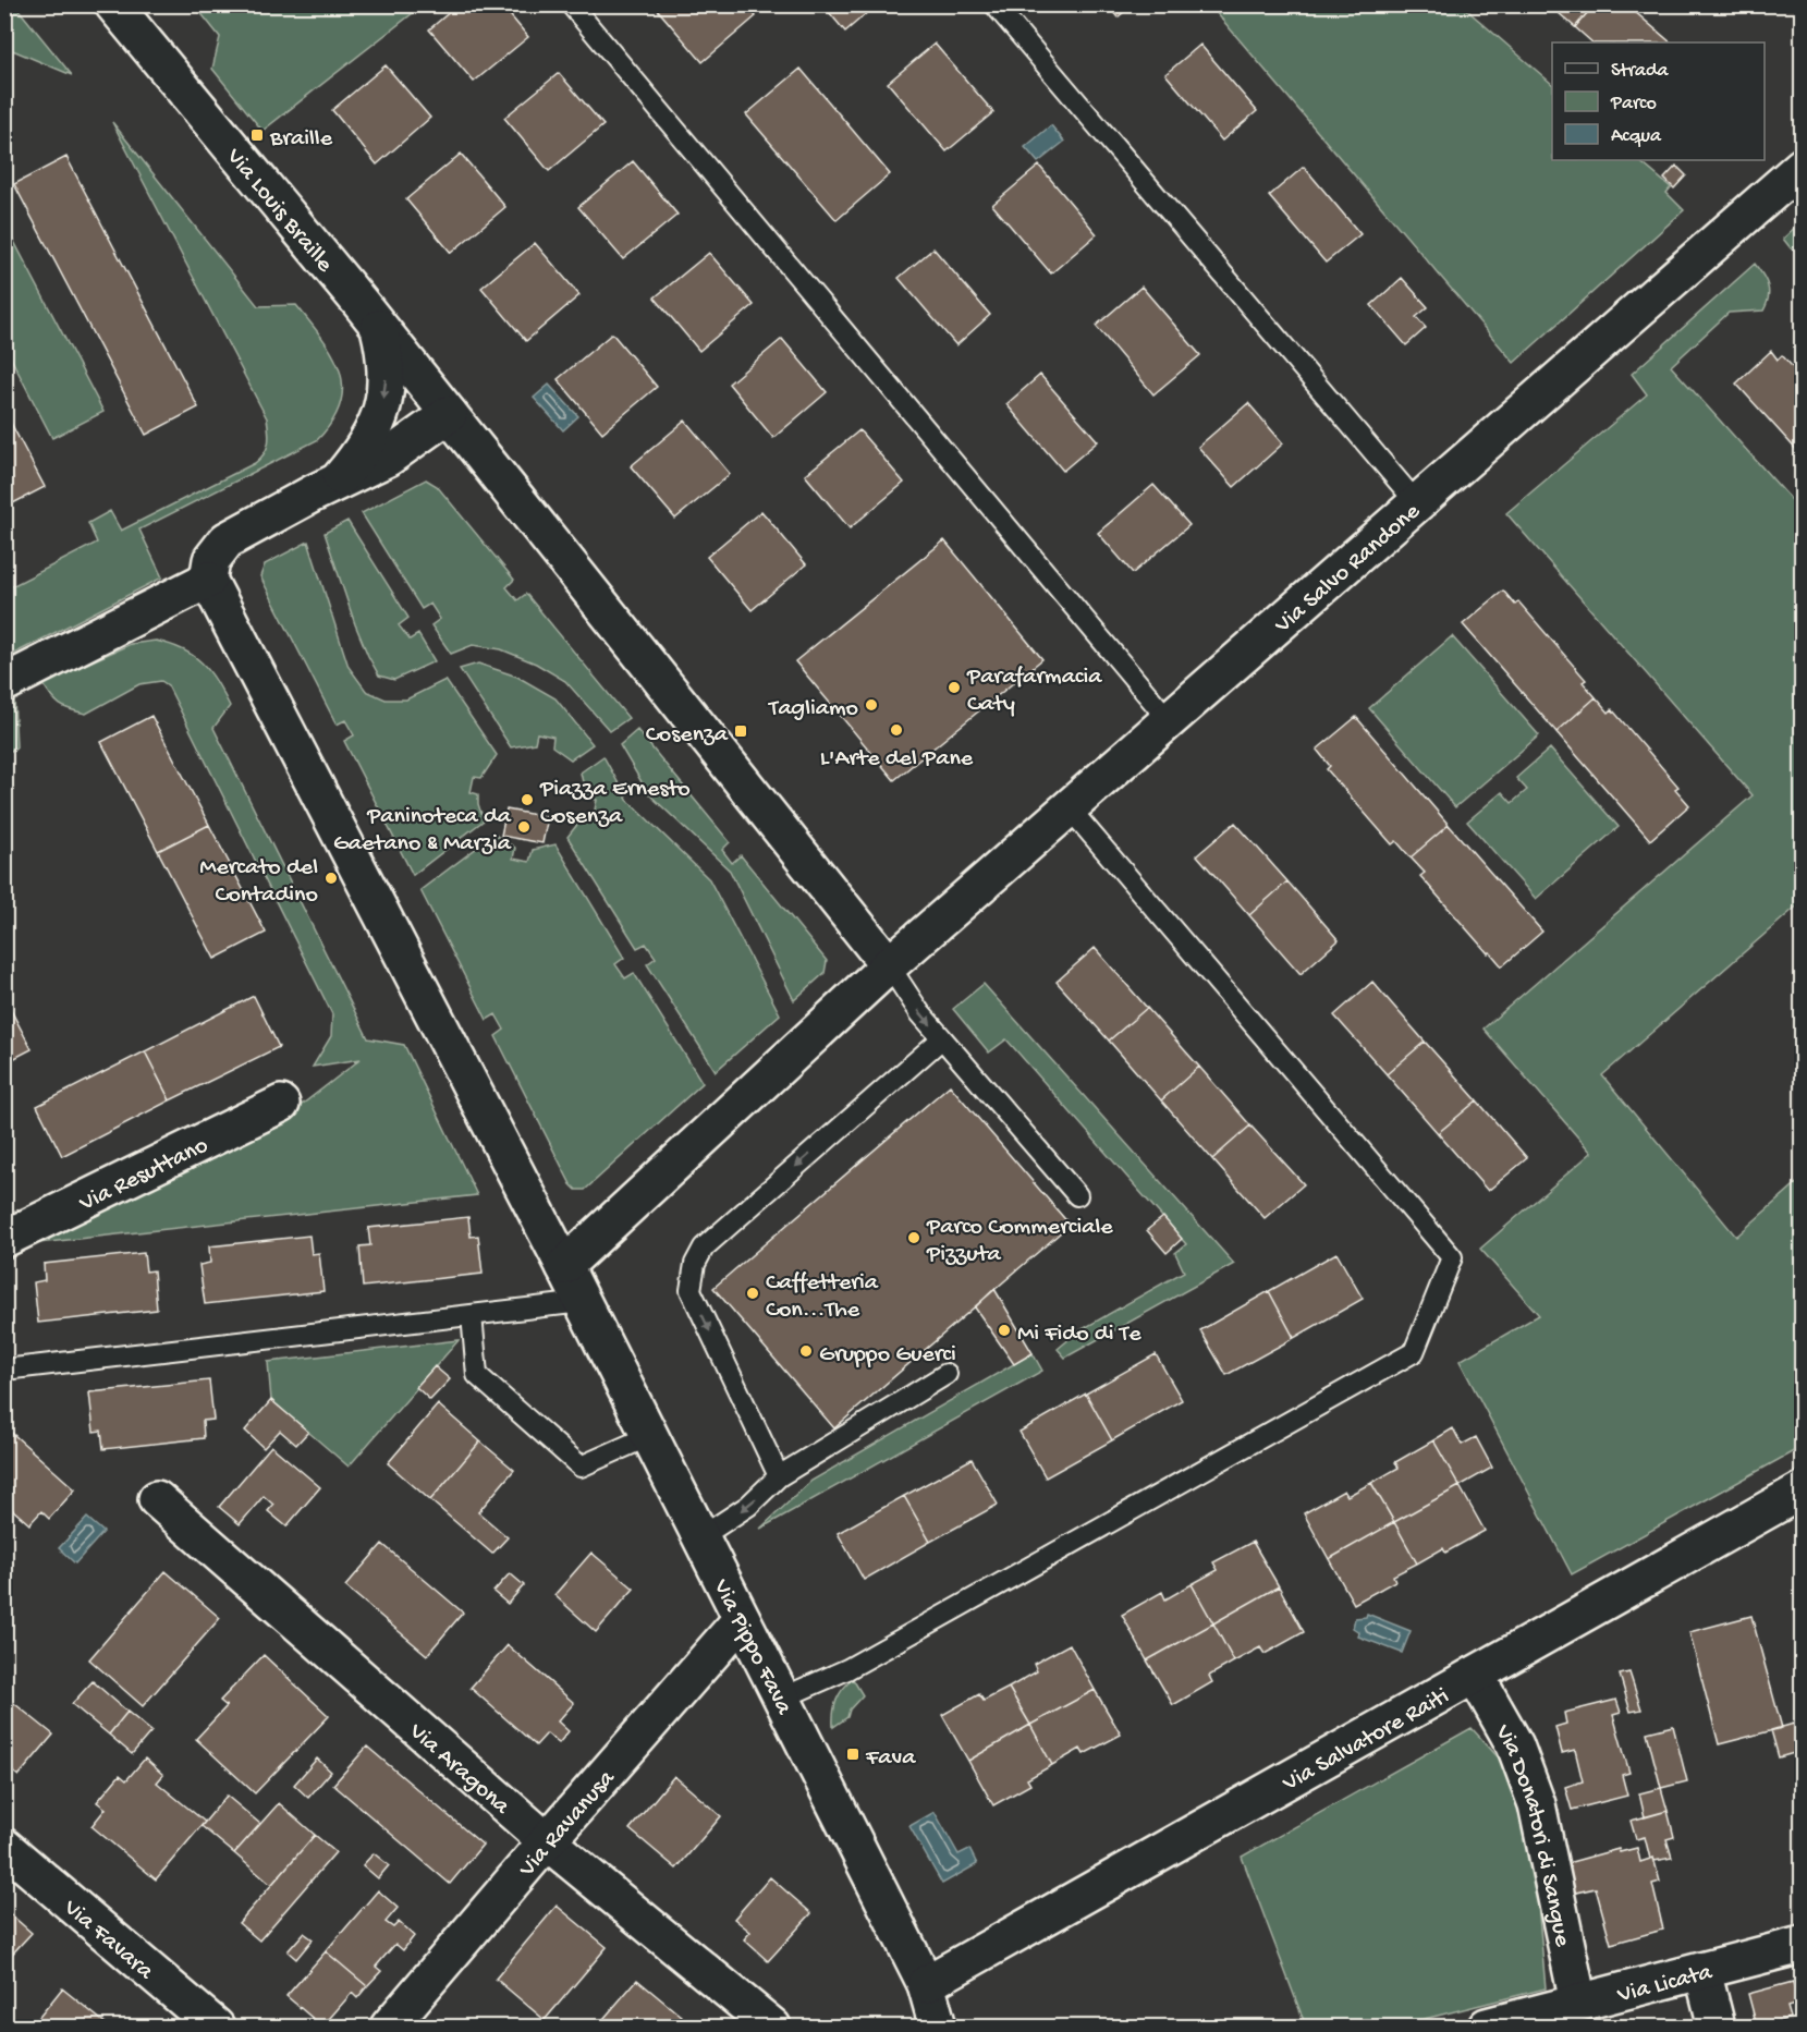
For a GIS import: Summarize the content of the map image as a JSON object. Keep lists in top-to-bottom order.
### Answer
{
  "streets": {
    "street": [
      "Via Louis Braille",
      "Via Salvo Randone",
      "Via Resuttano",
      "Via Pippo Fava",
      "Via Salvatore Raiti",
      "Via Aragona",
      "Via Ravanusa",
      "Via Donatori di Sangue",
      "Via Favara",
      "Via Licata"
    ]
  },
  "crossings": [
    ["Via Louis Braille", "Via Salvo Randone"],
    ["Via Salvo Randone", "Via Pippo Fava"],
    ["Via Pippo Fava", "Via Salvatore Raiti"],
    ["Via Pippo Fava", "Via Ravanusa"],
    ["Via Salvatore Raiti", "Via Donatori di Sangue"],
    ["Via Aragona", "Via Ravanusa"],
    ["Via Donatori di Sangue", "Via Licata"]
  ],
  "places": {
    "transit": ["Braille", "Cosenza", "Fava"],
    "other": [
      "Parafarmacia Caty",
      "Tagliamo",
      "L'Arte del Pane",
      "Piazza Ernesto Cosenza",
      "Paninoteca da Gaetano & Marzia",
      "Mercato del Contadino",
      "Parco Commerciale Pizzuta",
      "Caffetteria Con...The",
      "Mi Fido di Te",
      "Gruppo Guerci"
    ]
  },
  "legend": ["Strada", "Parco", "Acqua"]
}
